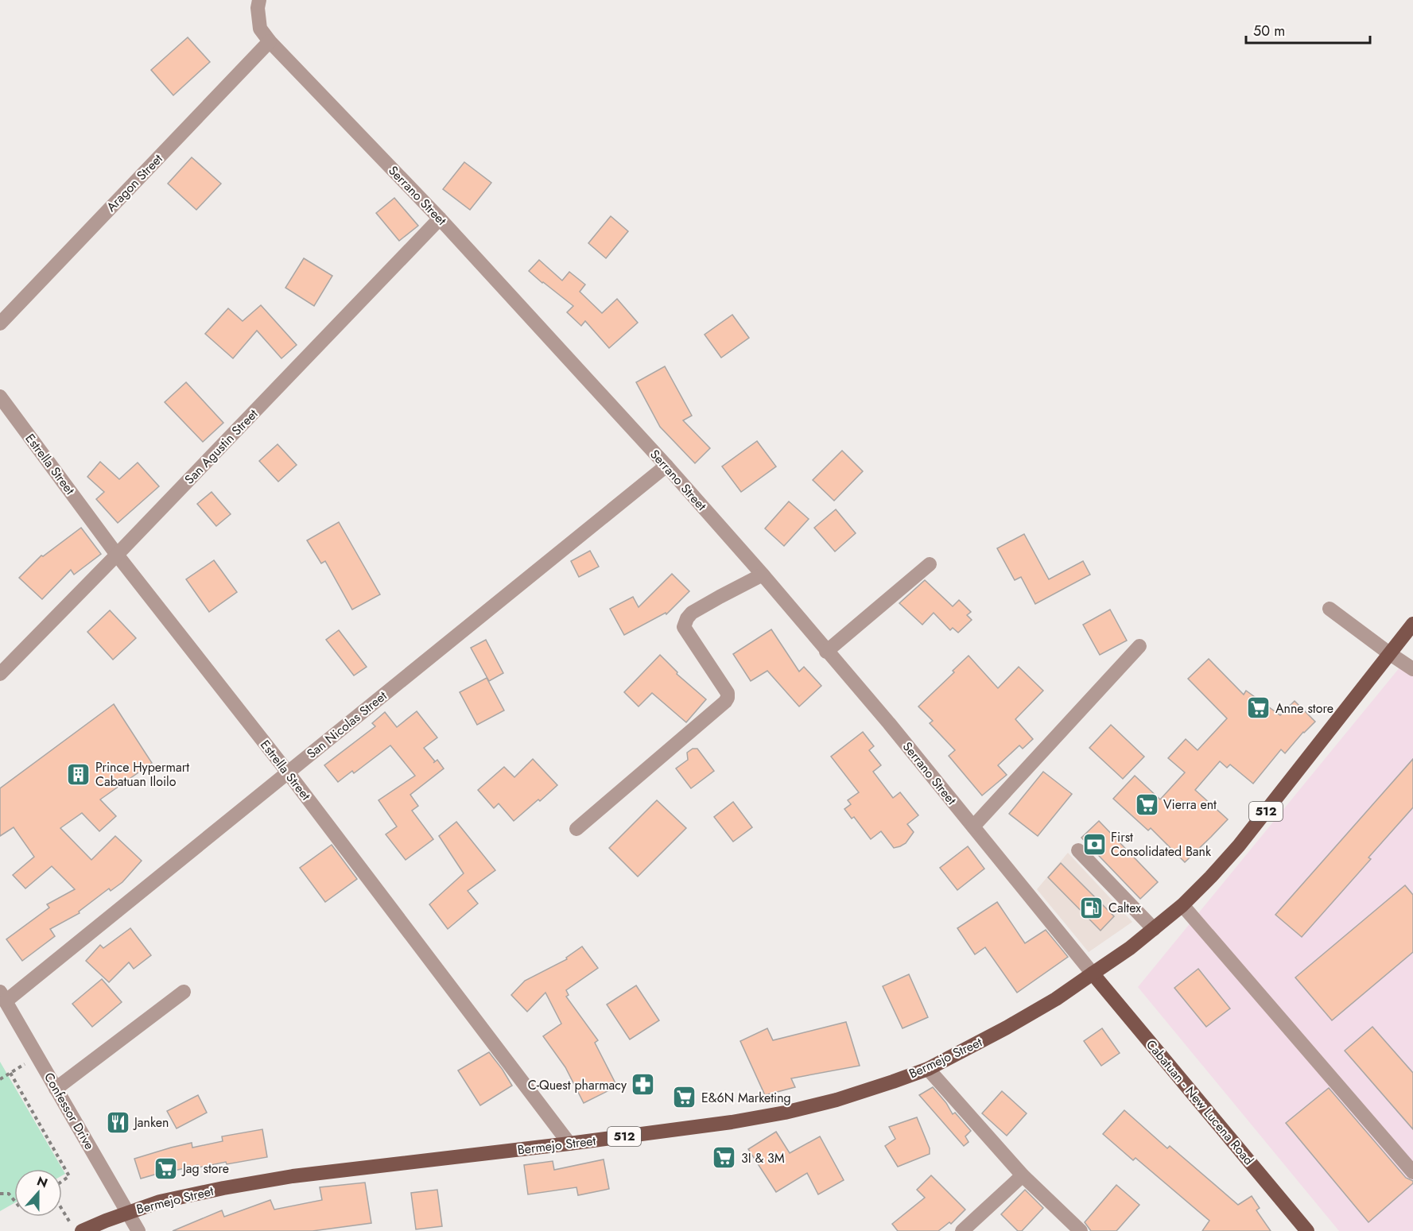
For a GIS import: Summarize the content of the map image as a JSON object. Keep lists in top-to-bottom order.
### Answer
{
  "streets": {
    "main road": ["512", "Bermejo Street", "Cabatuan - New Lucena Road"],
    "street": [
      "Aragon Street",
      "Serrano Street",
      "San Agustin Street",
      "Estrella Street",
      "San Nicolas Street",
      "Confessor Drive"
    ]
  },
  "crossings": [
    ["Aragon Street", "Serrano Street"],
    ["Serrano Street", "San Agustin Street"],
    ["Serrano Street", "San Nicolas Street"],
    ["Serrano Street", "512"],
    ["Serrano Street", "Bermejo Street"],
    ["Serrano Street", "Cabatuan - New Lucena Road"],
    ["San Agustin Street", "Estrella Street"],
    ["Estrella Street", "San Nicolas Street"],
    ["Estrella Street", "Bermejo Street"],
    ["San Nicolas Street", "Confessor Drive"],
    ["512", "Bermejo Street"],
    ["512", "Cabatuan - New Lucena Road"],
    ["Bermejo Street", "Cabatuan - New Lucena Road"],
    ["Bermejo Street", "Confessor Drive"]
  ],
  "places": {
    "supermarket": [
      "Anne store",
      "Vierra ent",
      "E&6N Marketing",
      "3I & 3M",
      "Jag store"
    ],
    "building": ["Prince Hypermart Cabatuan Iloilo"],
    "bank": ["First Consolidated Bank"],
    "fuel station": ["Caltex"],
    "pharmacy": ["C-Quest pharmacy"],
    "restaurant": ["Janken"]
  },
  "scale_bar": "50 m",
  "north": "top"
}
